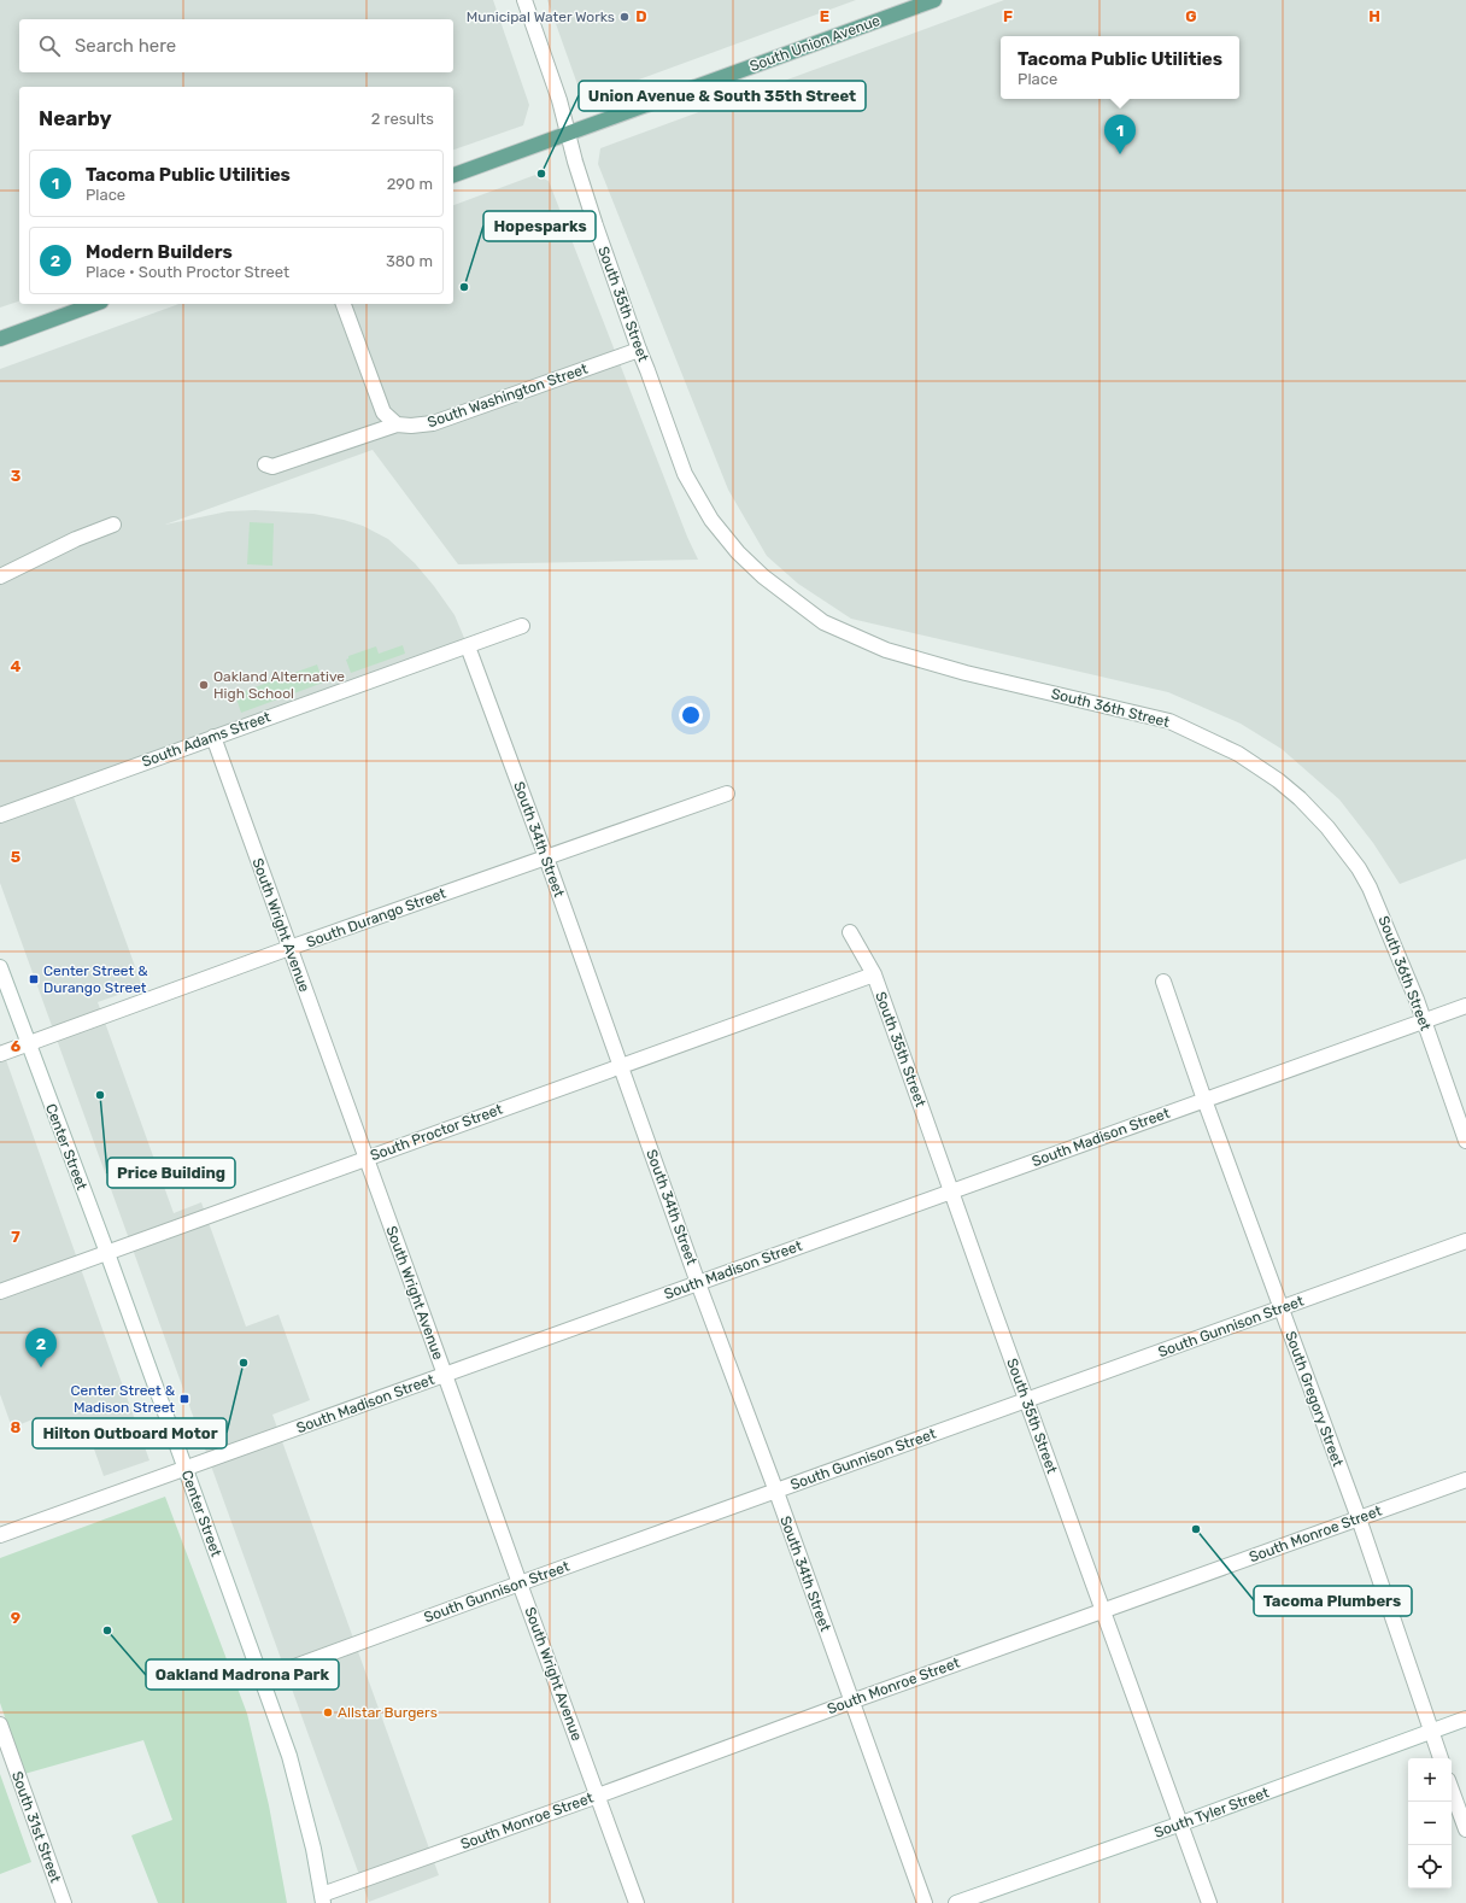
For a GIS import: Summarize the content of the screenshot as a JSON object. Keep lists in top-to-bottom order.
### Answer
{
  "streets": {
    "main road": ["South Union Avenue"],
    "street": [
      "South 35th Street",
      "South Washington Street",
      "South 36th Street",
      "South Adams Street",
      "South 34th Street",
      "South Durango Street",
      "South Wright Avenue",
      "South Proctor Street",
      "South Madison Street",
      "Center Street",
      "South Gunnison Street",
      "South Gregory Street",
      "South Monroe Street",
      "South Tyler Street",
      "South 31st Street"
    ]
  },
  "crossings": [
    ["South Union Avenue", "South 35th Street"],
    ["South 35th Street", "South Washington Street"],
    ["South 35th Street", "South 36th Street"],
    ["South 35th Street", "South Proctor Street"],
    ["South 35th Street", "South Madison Street"],
    ["South 35th Street", "South Gunnison Street"],
    ["South 35th Street", "South Monroe Street"],
    ["South 35th Street", "South Tyler Street"],
    ["South 36th Street", "South Madison Street"],
    ["South Adams Street", "South 34th Street"],
    ["South Adams Street", "South Wright Avenue"],
    ["South 34th Street", "South Durango Street"],
    ["South 34th Street", "South Proctor Street"],
    ["South 34th Street", "South Madison Street"],
    ["South 34th Street", "South Gunnison Street"],
    ["South 34th Street", "South Monroe Street"],
    ["South Durango Street", "South Wright Avenue"],
    ["South Durango Street", "Center Street"],
    ["South Wright Avenue", "South Proctor Street"],
    ["South Wright Avenue", "South Madison Street"],
    ["South Wright Avenue", "South Gunnison Street"],
    ["South Wright Avenue", "South Monroe Street"],
    ["South Proctor Street", "Center Street"],
    ["South Madison Street", "Center Street"],
    ["South Madison Street", "South Gregory Street"],
    ["Center Street", "South Gunnison Street"],
    ["Center Street", "South Monroe Street"],
    ["South Gunnison Street", "South Gregory Street"],
    ["South Gregory Street", "South Monroe Street"],
    ["South Gregory Street", "South Tyler Street"]
  ],
  "places": {
    "other": [
      "Municipal Water Works",
      "Union Avenue & South 35th Street",
      "Hopesparks",
      "Oakland Alternative High School",
      "Price Building",
      "Hilton Outboard Motor",
      "Tacoma Plumbers",
      "Oakland Madrona Park",
      "Allstar Burgers"
    ],
    "transit": ["Center Street & Durango Street", "Center Street & Madison Street"]
  },
  "page": {
    "search": "Search here",
    "popup": ["Tacoma Public Utilities", "Place"],
    "heading": ["Nearby", "2 results"],
    "pins": ["1", "2"],
    "list": [
      {
        "mark": "1",
        "name": "Tacoma Public Utilities",
        "note": "Place",
        "value": "290 m"
      },
      {
        "mark": "2",
        "name": "Modern Builders",
        "note": "Place · South Proctor Street",
        "value": "380 m"
      }
    ],
    "map_buttons": ["+", "−"]
  },
  "grid": {
    "columns": [
      "D",
      "E",
      "F",
      "G",
      "H"
    ],
    "rows": [
      "3",
      "4",
      "5",
      "6",
      "7",
      "8",
      "9"
    ]
  }
}
